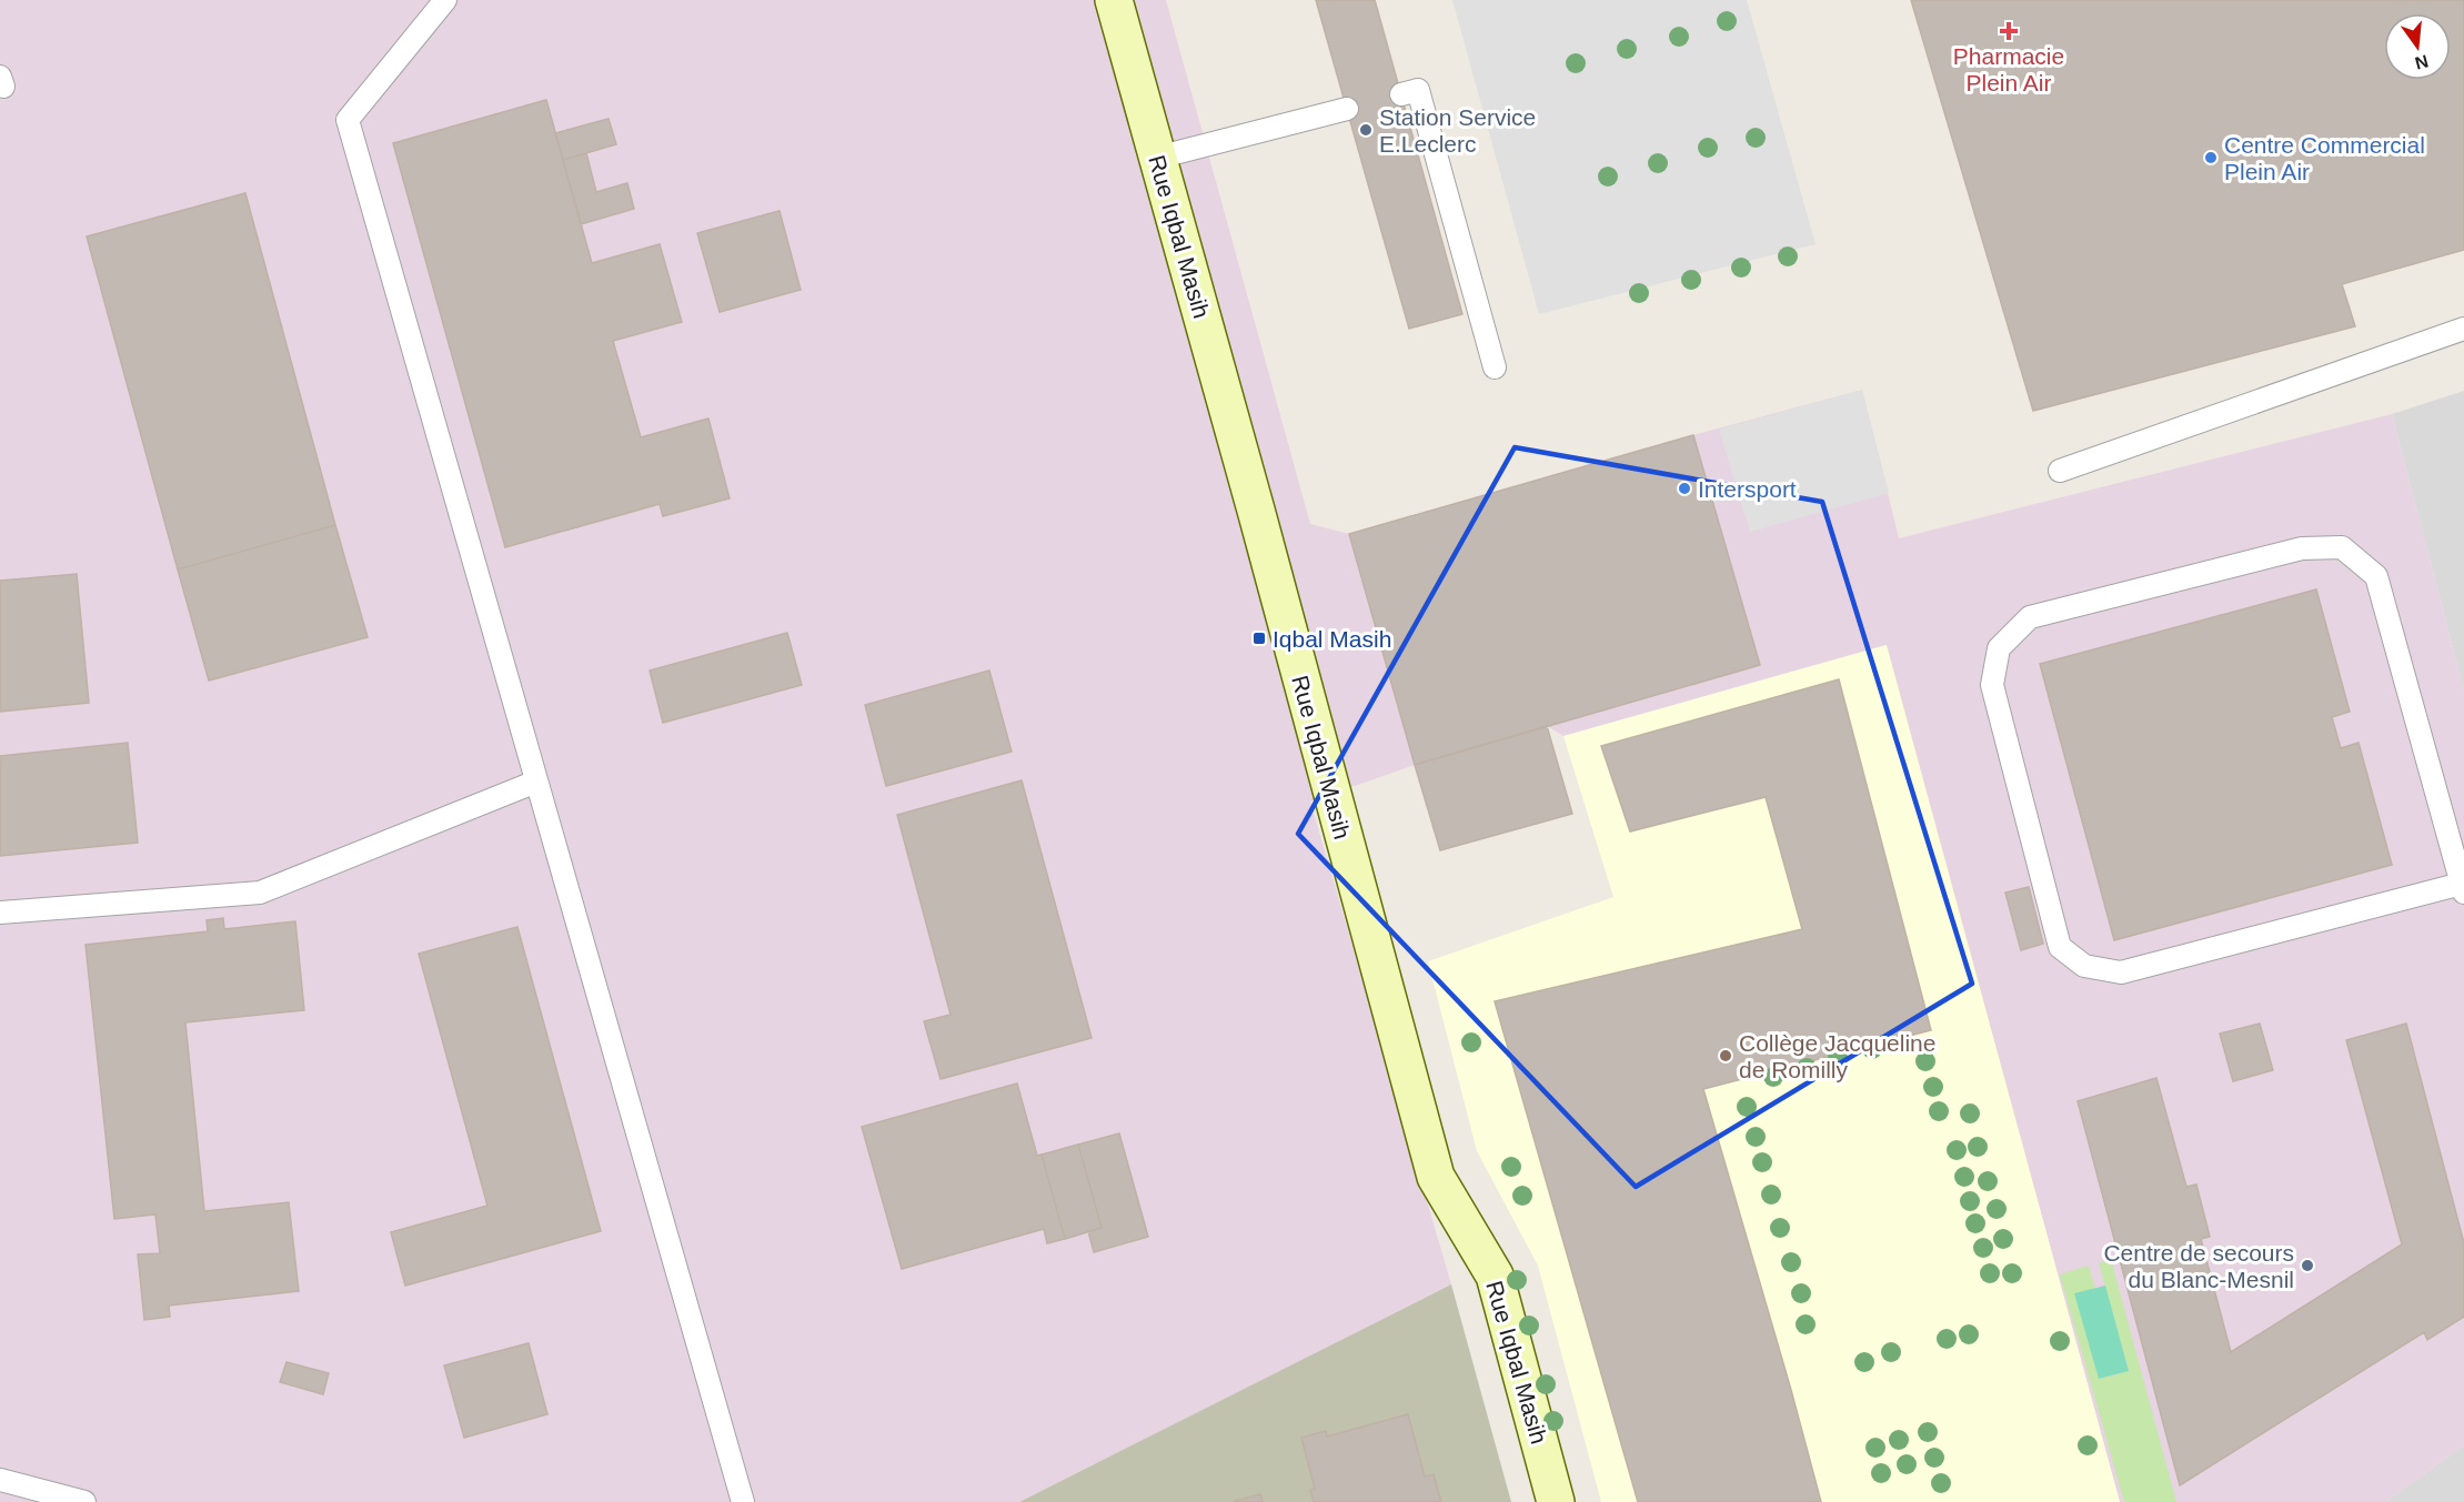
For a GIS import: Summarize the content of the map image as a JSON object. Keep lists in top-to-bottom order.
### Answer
{
  "streets": {
    "street": ["Rue Iqbal Masih"]
  },
  "places": {
    "health": ["Pharmacie Plein Air"],
    "other": [
      "Station Service E.Leclerc",
      "Centre Commercial Plein Air",
      "Intersport",
      "Collège Jacqueline de Romilly",
      "Centre de secours du Blanc-Mesnil"
    ],
    "transit": ["Iqbal Masih"]
  },
  "north": "bottom"
}
